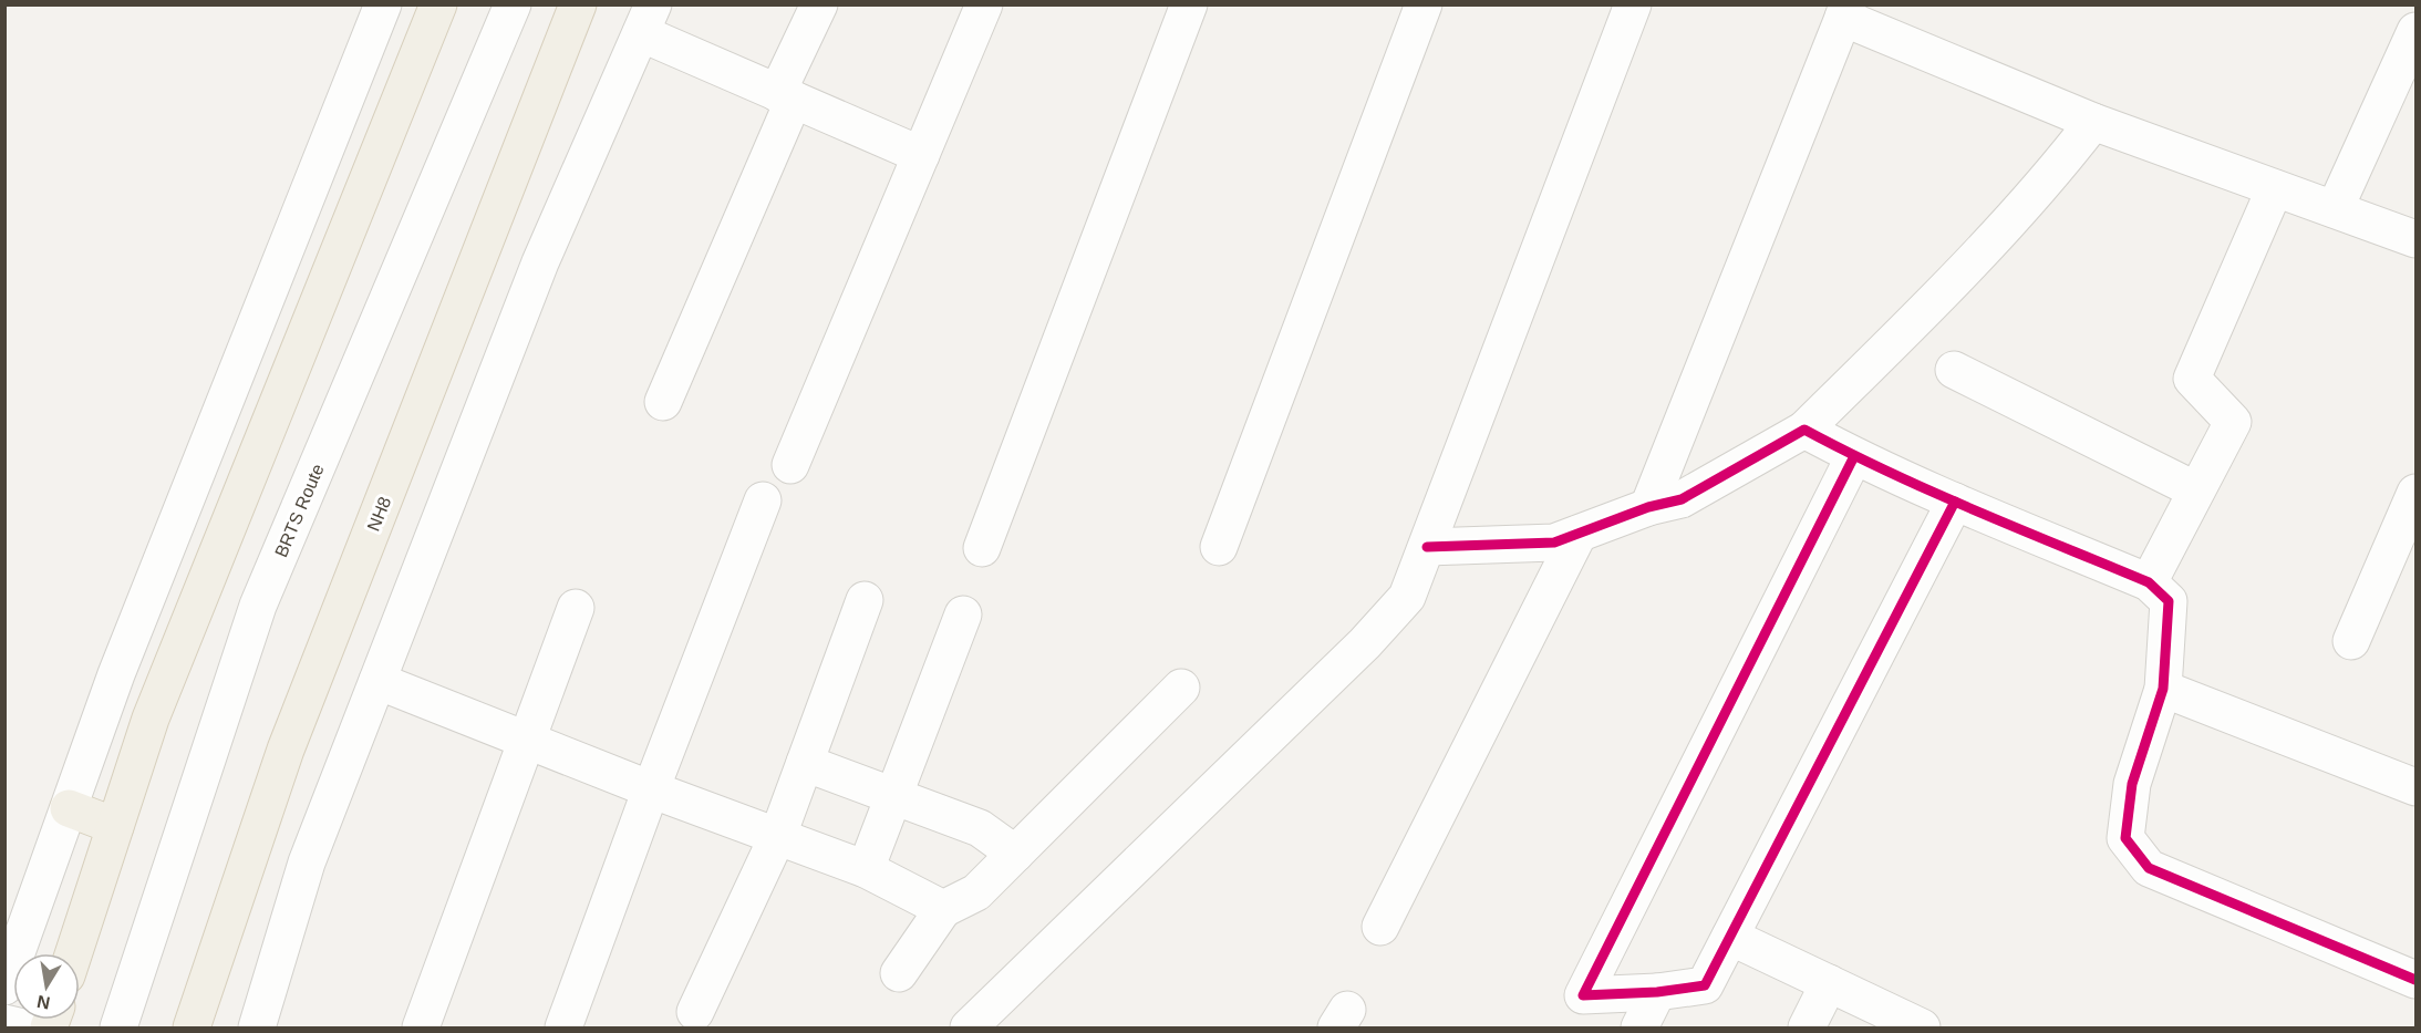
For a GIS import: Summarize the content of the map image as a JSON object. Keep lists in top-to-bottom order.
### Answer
{
  "streets": {
    "main road": ["NH8"],
    "street": ["BRTS Route"]
  },
  "north": "bottom"
}
